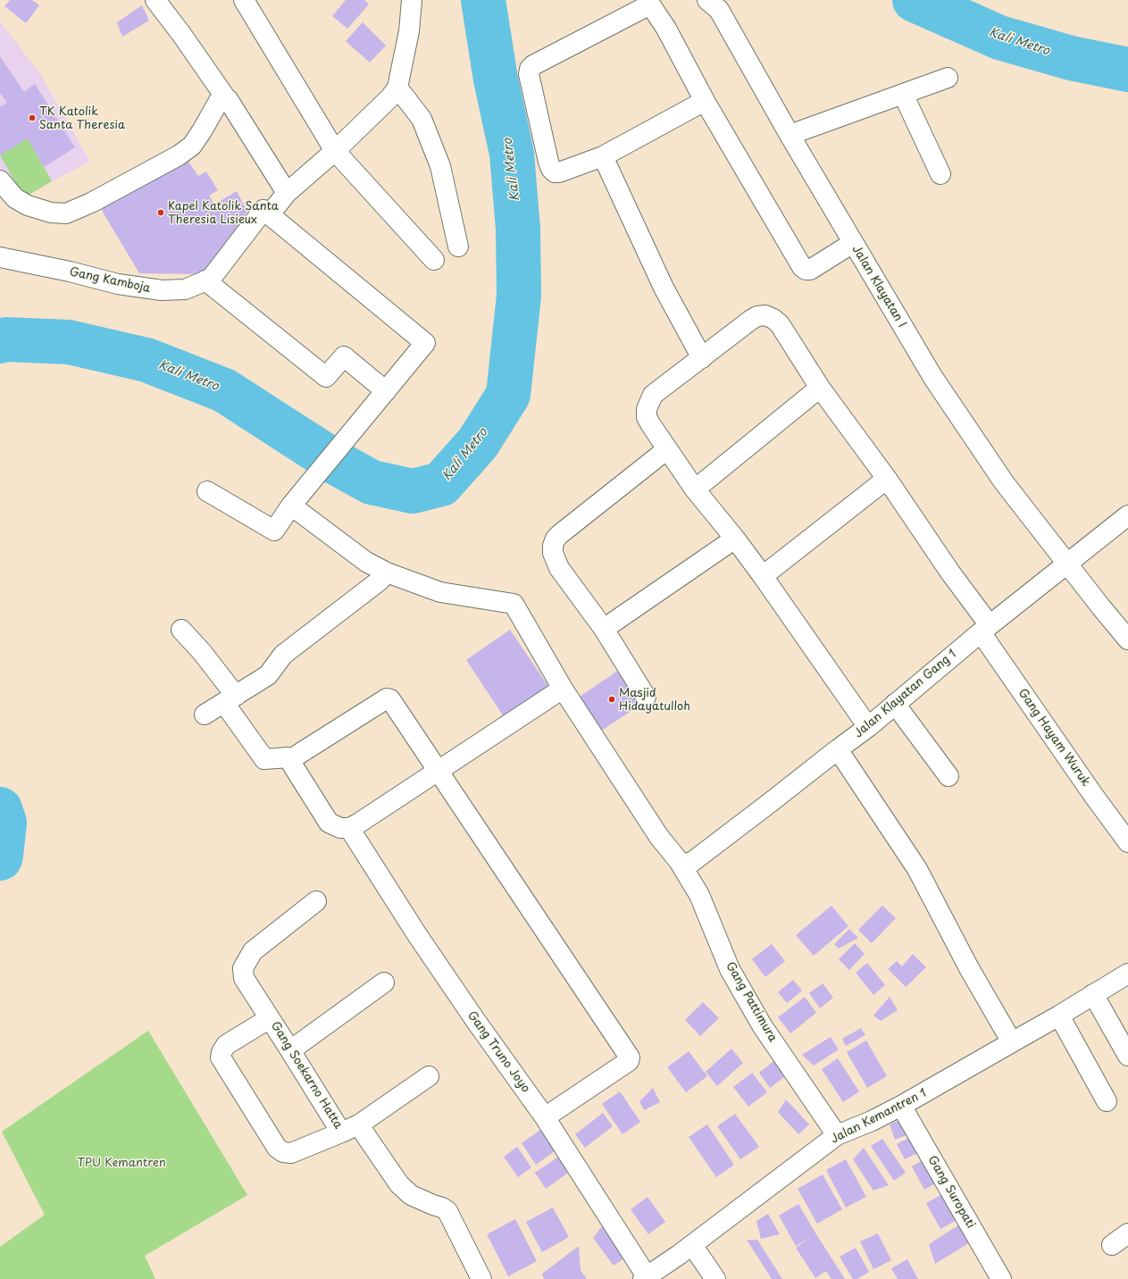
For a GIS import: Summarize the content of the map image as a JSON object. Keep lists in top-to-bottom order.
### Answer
{
  "streets": {
    "street": [
      "Gang Kamboja",
      "Jalan Klayatan I",
      "Jalan Klayatan Gang 1",
      "Gang Hayam Wuruk",
      "Gang Pattimura",
      "Gang Truno Joyo",
      "Gang Soekarno Hatta",
      "Jalan Kemantren 1",
      "Gang Suropati"
    ]
  },
  "crossings": [
    ["Jalan Klayatan I", "Jalan Klayatan Gang 1"],
    ["Jalan Klayatan Gang 1", "Gang Hayam Wuruk"],
    ["Jalan Klayatan Gang 1", "Gang Pattimura"],
    ["Gang Pattimura", "Jalan Kemantren 1"],
    ["Gang Truno Joyo", "Jalan Kemantren 1"],
    ["Jalan Kemantren 1", "Gang Suropati"]
  ],
  "water": ["Kali Metro"],
  "parks": ["TPU Kemantren"],
  "places": ["TK Katolik Santa Theresia", "Kapel Katolik Santa Theresia Lisieux", "Masjid Hidayatulloh"]
}
